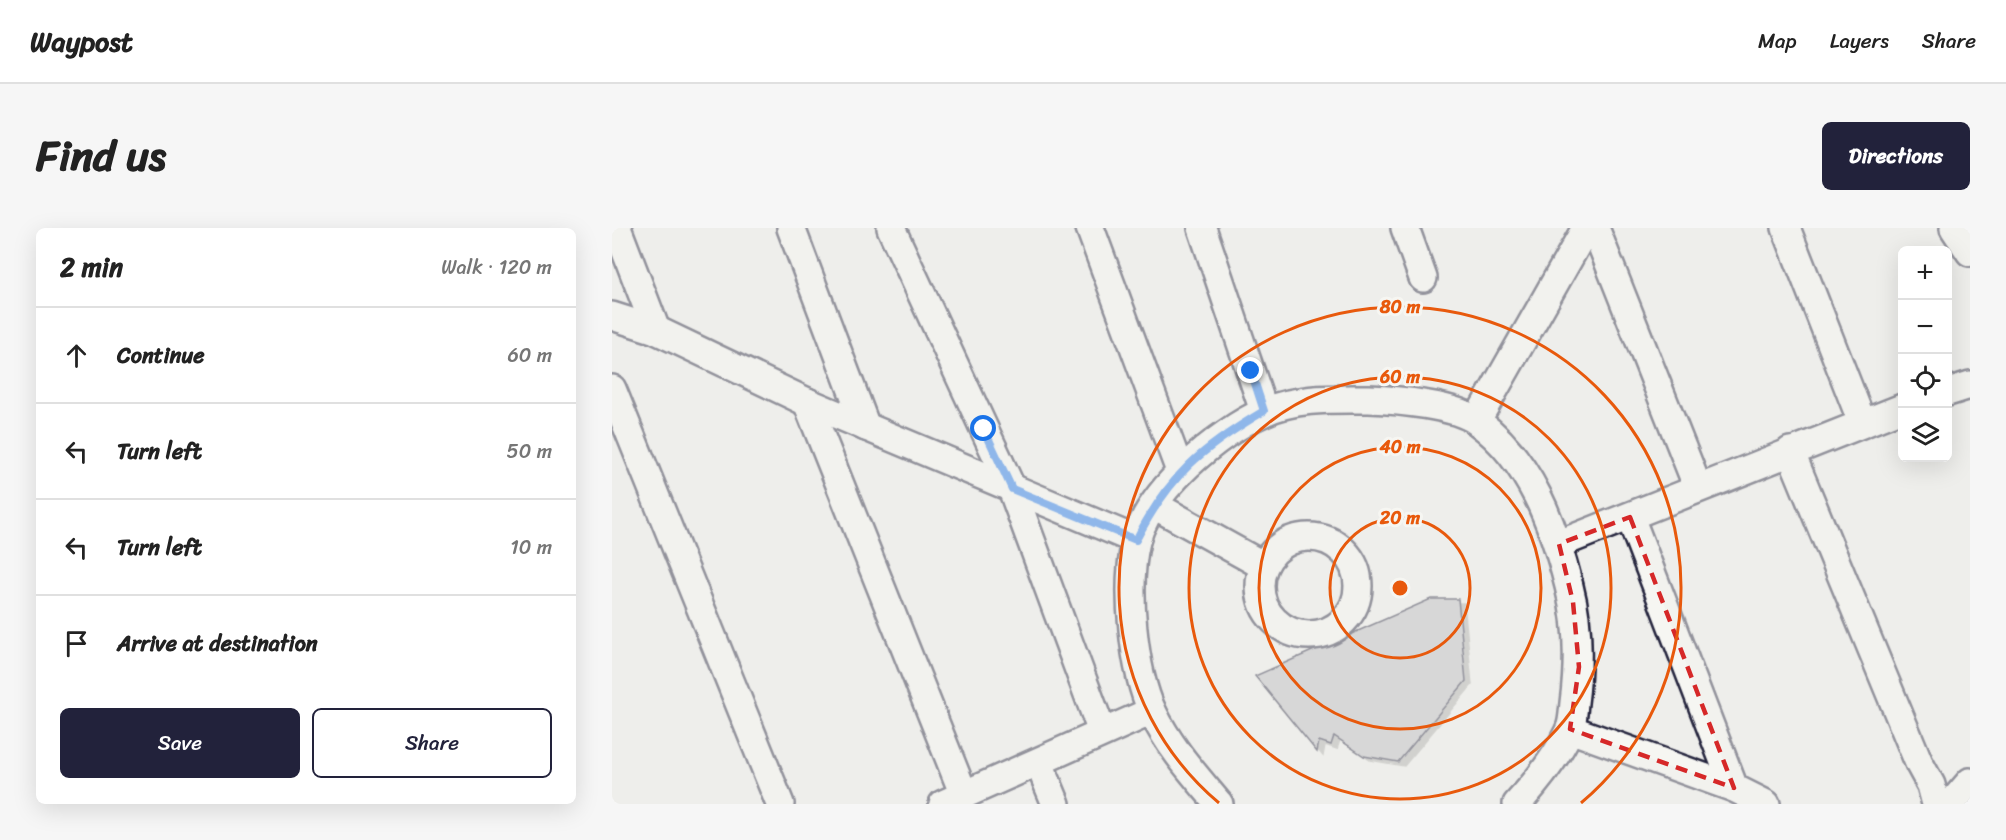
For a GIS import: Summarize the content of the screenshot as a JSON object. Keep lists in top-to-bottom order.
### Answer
{
  "page": {
    "header": "Waypost",
    "nav": ["Map", "Layers", "Share"],
    "title": "Find us",
    "buttons": [
      "Directions",
      ["Save", "Share"]
    ],
    "heading": ["2 min", "Walk · 120 m"],
    "map_buttons": ["+", "−"],
    "list": [
      ["Continue", "60 m"],
      ["Turn left", "50 m"],
      ["Turn left", "10 m"],
      "Arrive at destination"
    ]
  },
  "rings": [
    "80 m",
    "60 m",
    "40 m",
    "20 m"
  ]
}
